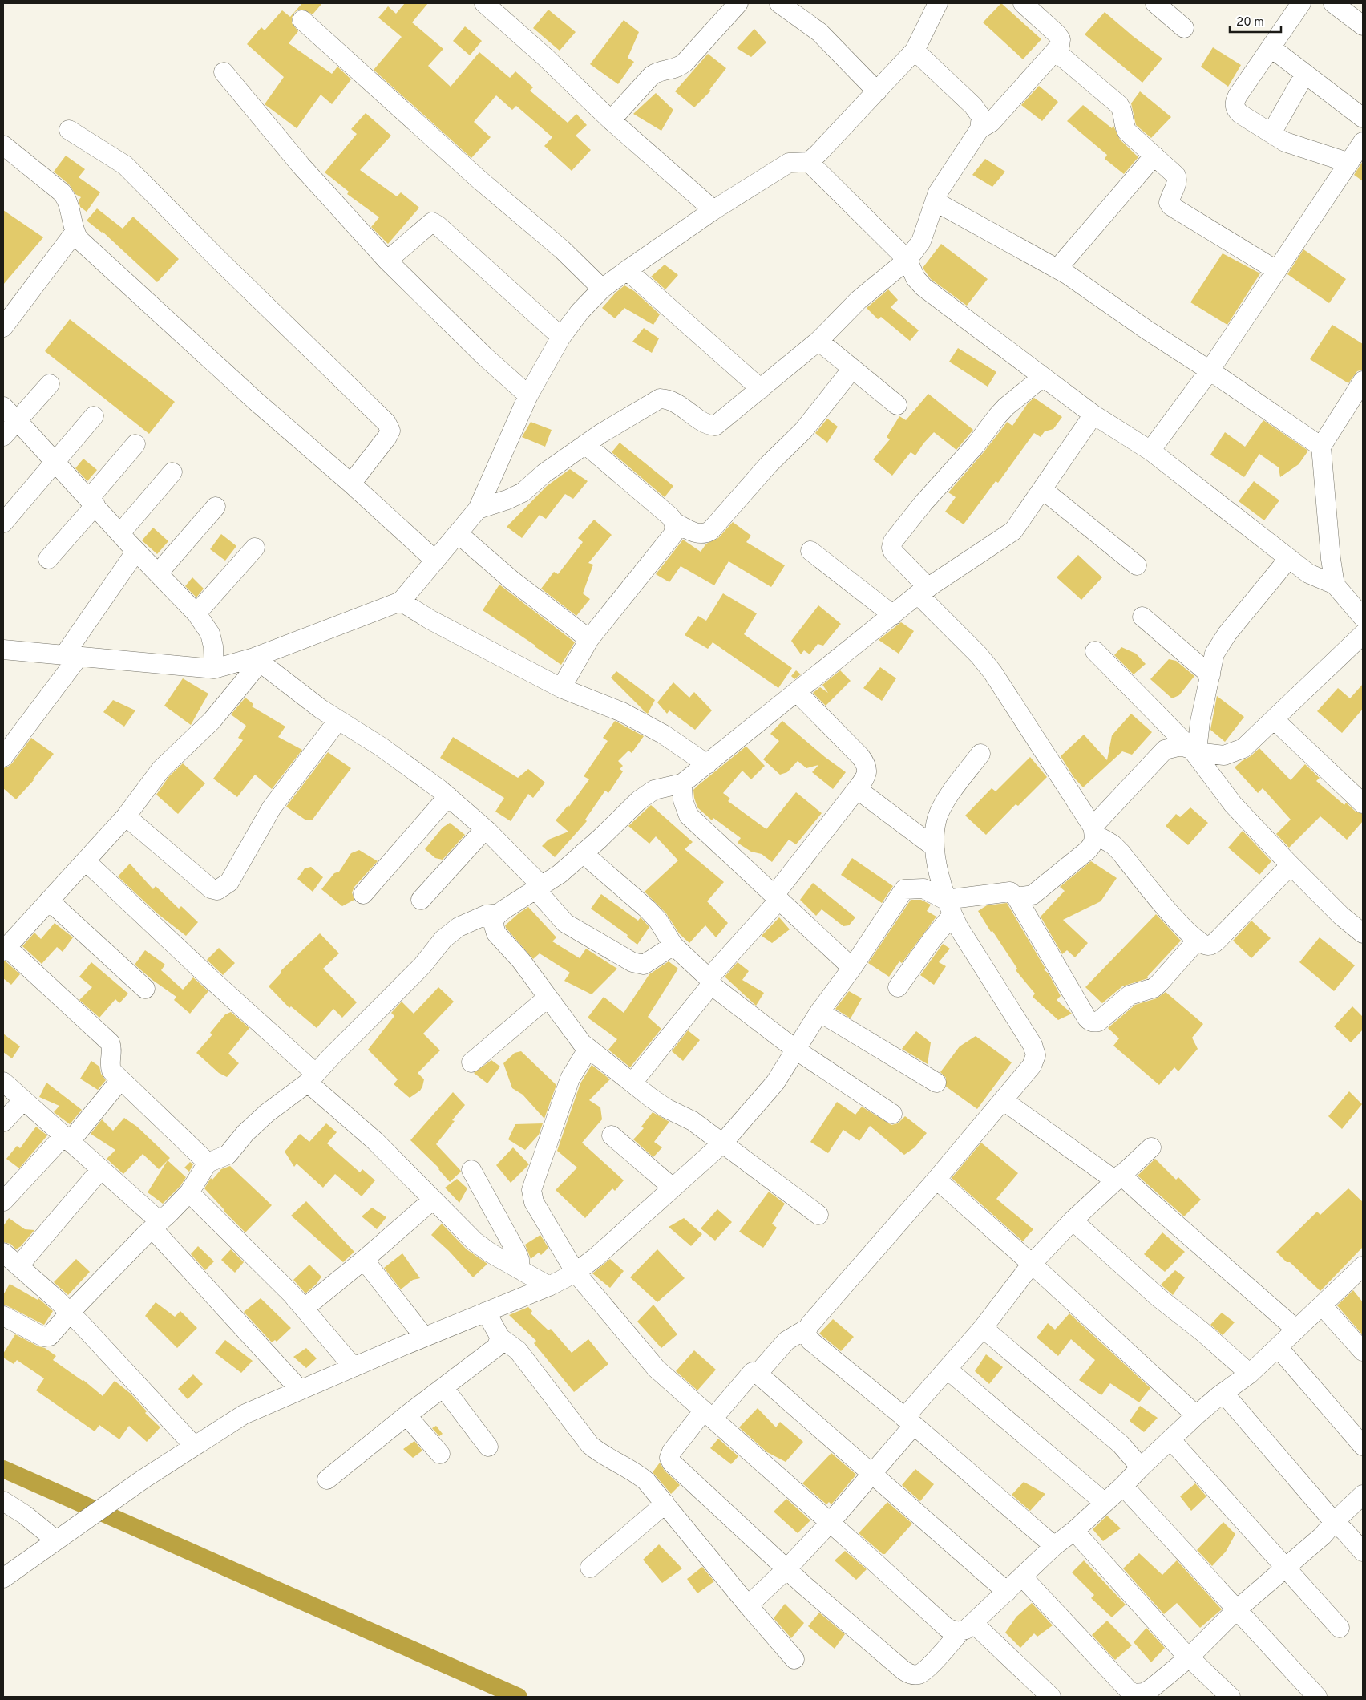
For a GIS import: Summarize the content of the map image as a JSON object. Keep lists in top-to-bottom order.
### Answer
{
  "scale_bar": "20 m"
}
